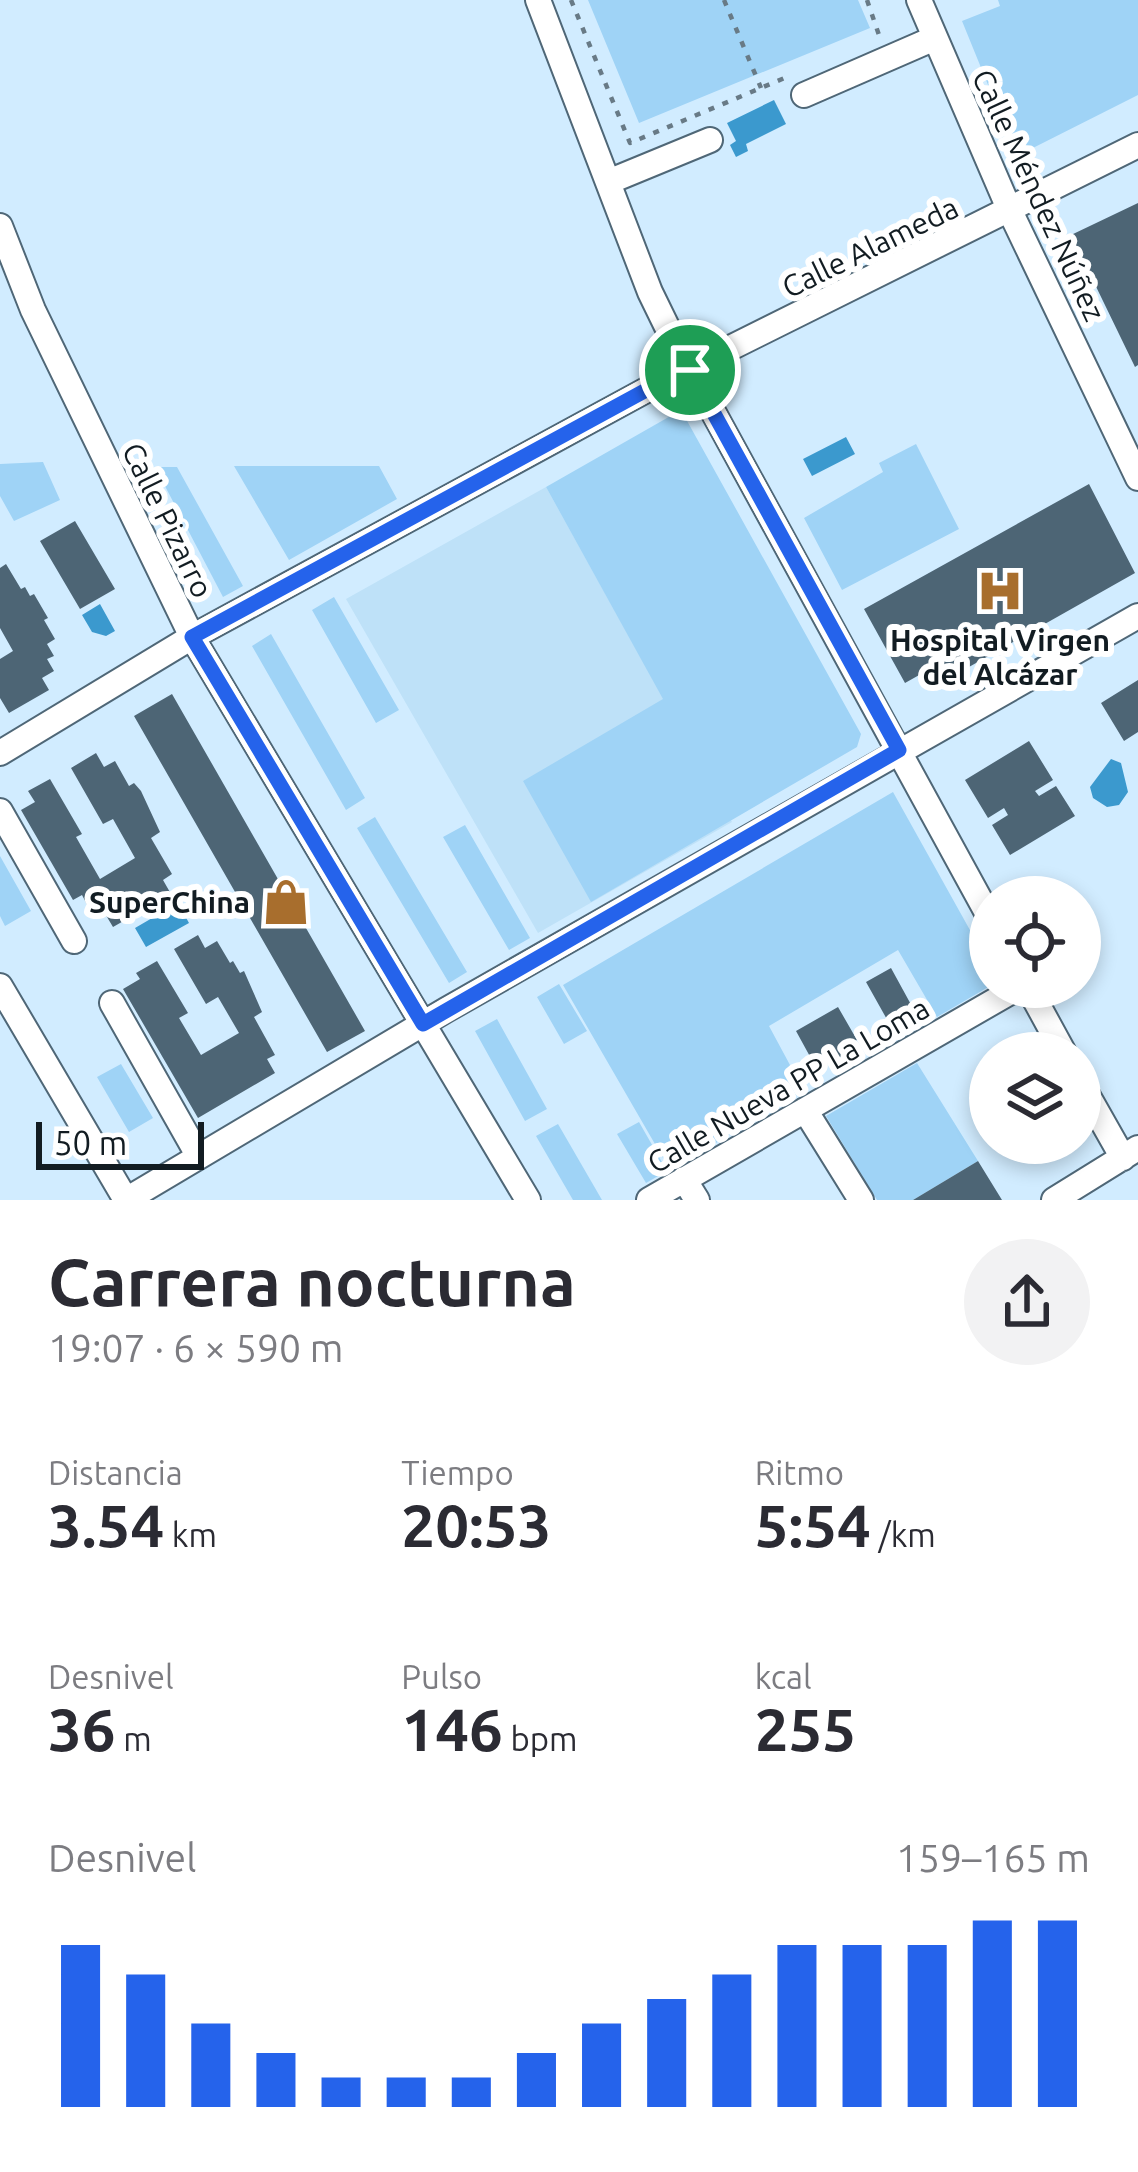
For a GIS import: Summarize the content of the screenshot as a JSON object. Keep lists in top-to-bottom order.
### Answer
{
  "streets": {
    "street": [
      "Calle Méndez Núñez",
      "Calle Alameda",
      "Calle Pizarro",
      "Calle Nueva PP La Loma"
    ]
  },
  "crossings": [
    ["Calle Méndez Núñez", "Calle Alameda"],
    ["Calle Alameda", "Calle Pizarro"]
  ],
  "places": {
    "hospital": ["Hospital Virgen del Alcázar"],
    "shop": ["SuperChina"]
  },
  "scale_bar": "50 m",
  "page": {
    "scale": "50 m",
    "heading": ["Carrera nocturna", "19:07 · 6 × 590 m"],
    "stats": [
      ["Distancia", "3.54 km"],
      ["Tiempo", "20:53"],
      ["Ritmo", "5:54 /km"],
      ["Desnivel", "36 m"],
      ["Pulso", "146 bpm"],
      ["kcal", "255"]
    ],
    "chart": ["Desnivel", "159–165 m"]
  }
}
